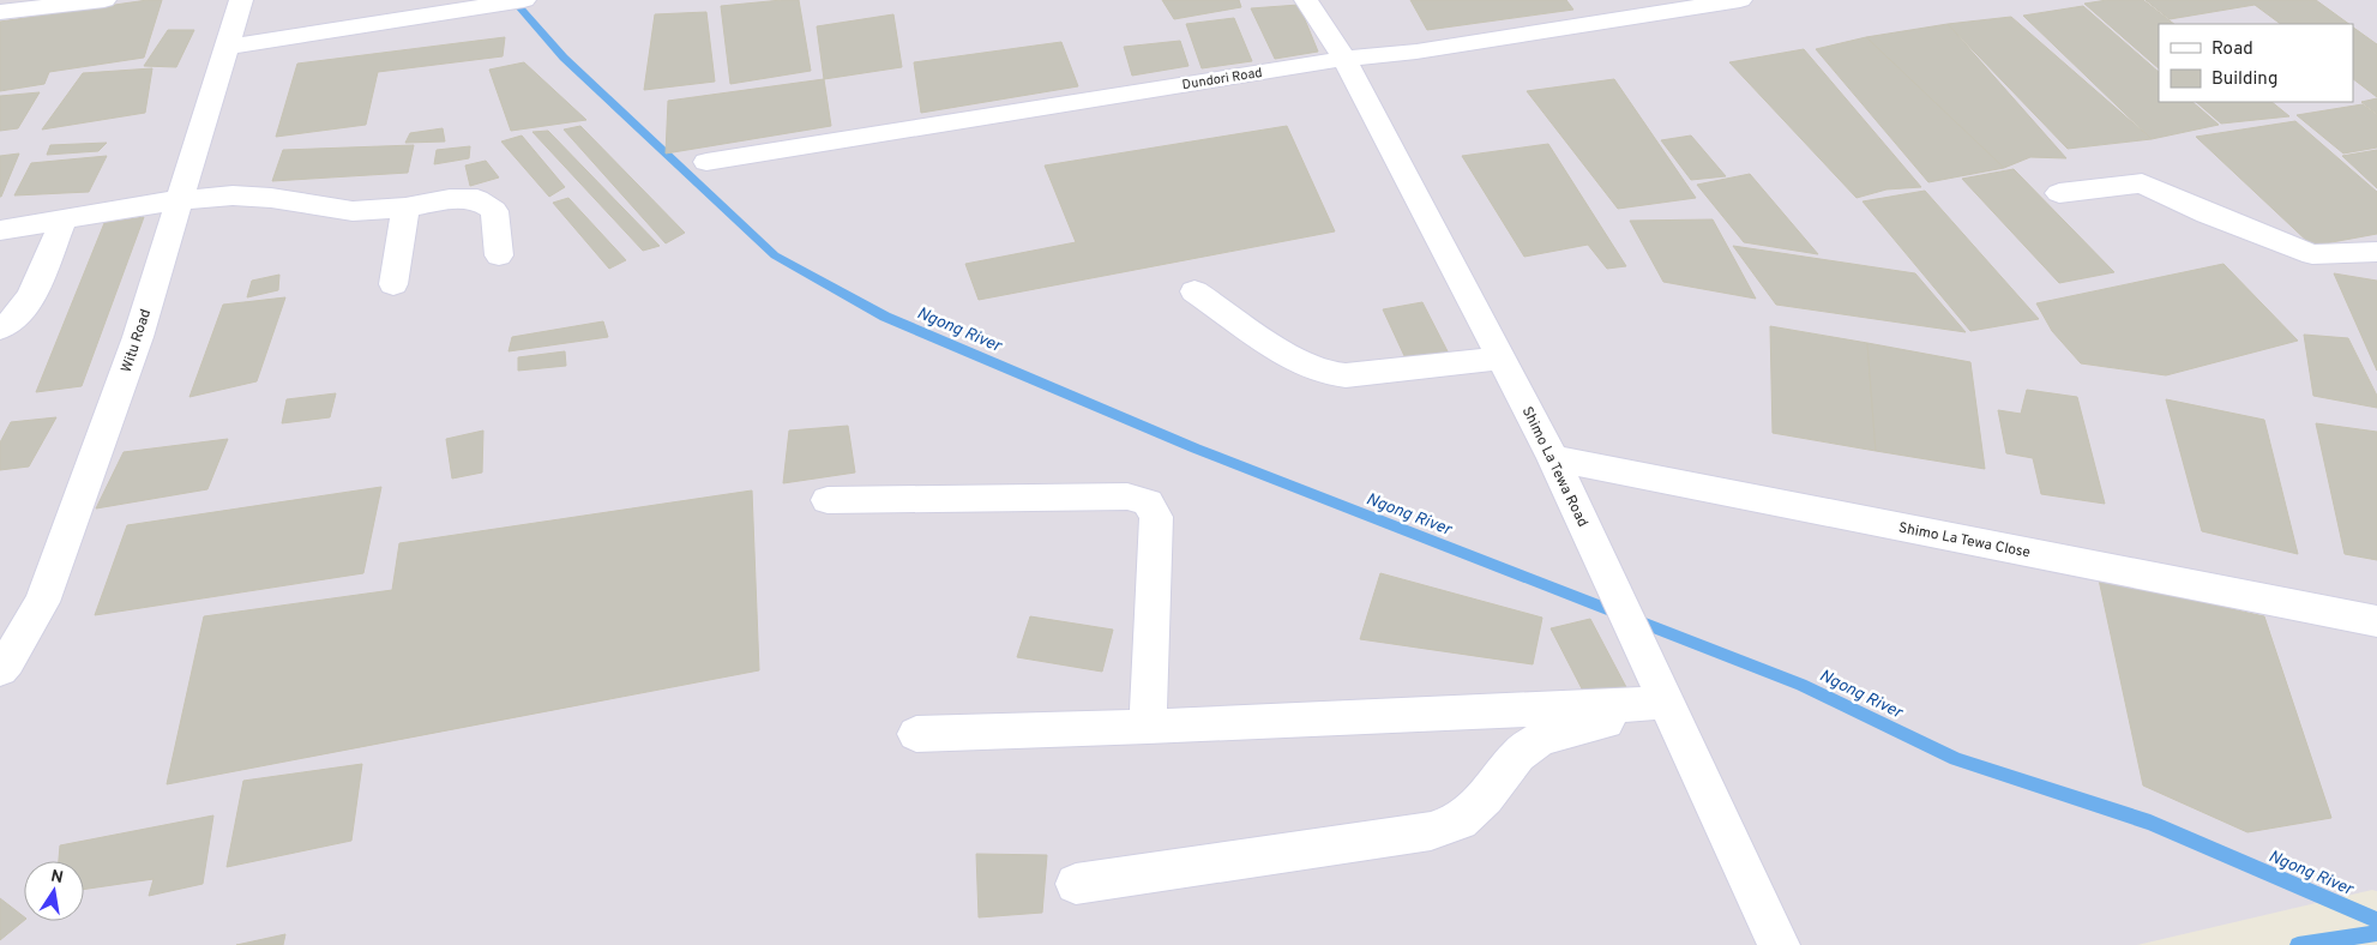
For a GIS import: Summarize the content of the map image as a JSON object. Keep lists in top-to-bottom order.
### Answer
{
  "streets": {
    "street": [
      "Dundori Road",
      "Witu Road",
      "Shimo La Tewa Road",
      "Shimo La Tewa Close"
    ]
  },
  "crossings": [
    ["Dundori Road", "Shimo La Tewa Road"],
    ["Shimo La Tewa Road", "Shimo La Tewa Close"]
  ],
  "water": ["Ngong River"],
  "legend": ["Road", "Building"],
  "north": "top"
}
